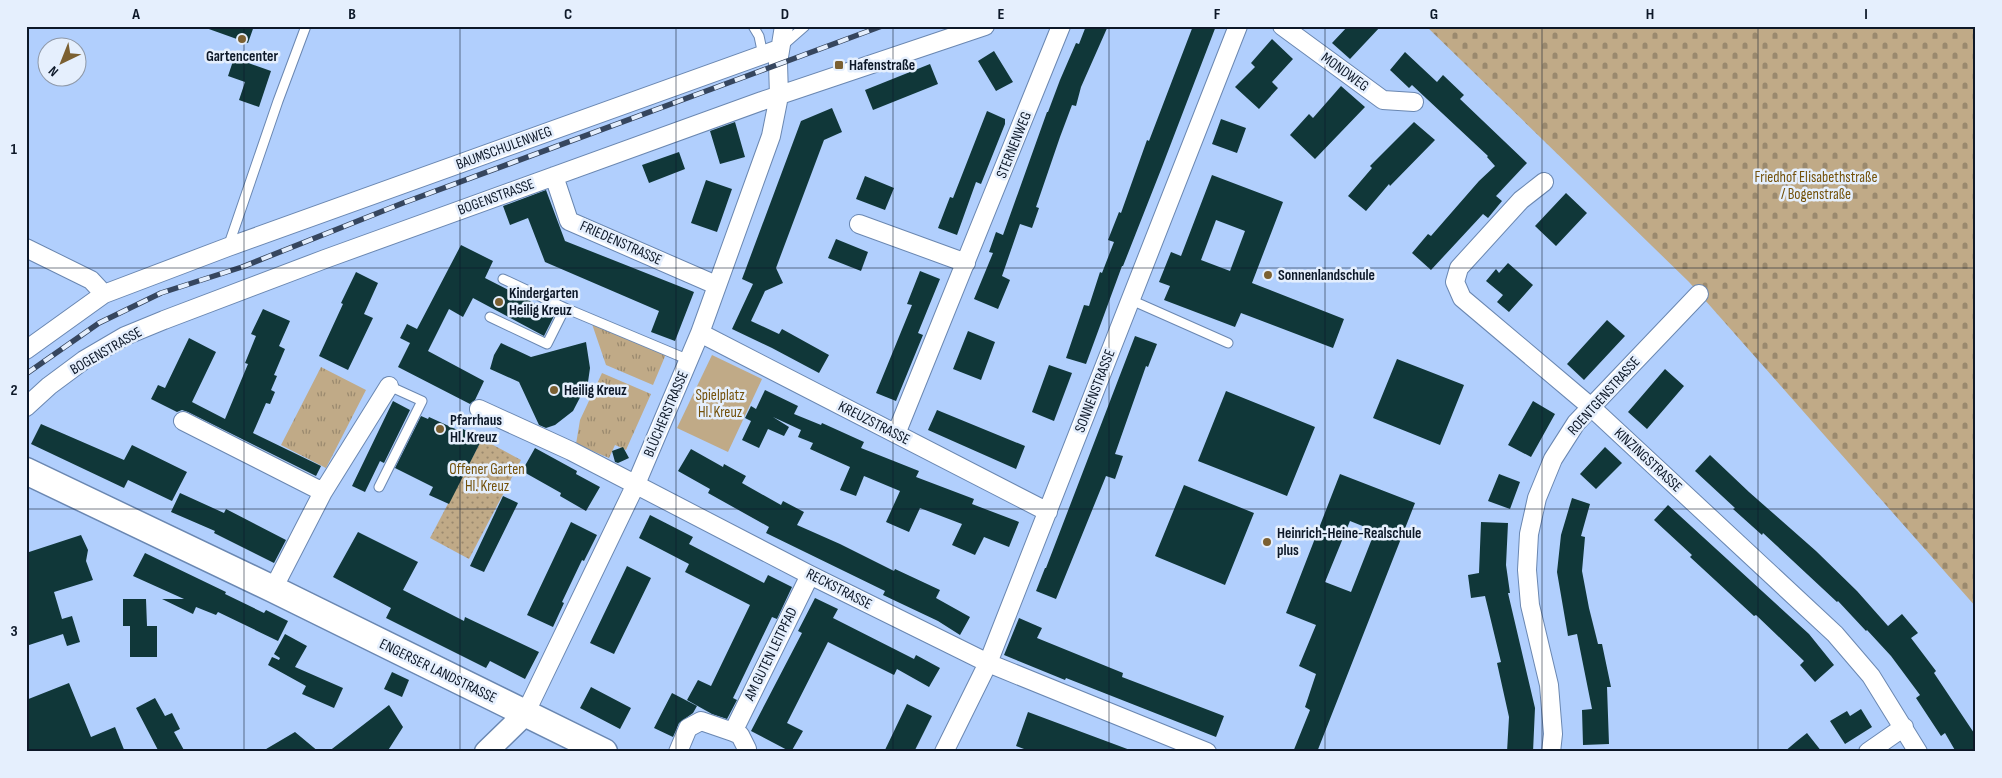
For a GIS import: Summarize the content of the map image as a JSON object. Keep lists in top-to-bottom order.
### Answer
{
  "streets": {
    "main road": ["ENGERSER LANDSTRASSE"],
    "street": [
      "MONDWEG",
      "STERNENWEG",
      "BAUMSCHULENWEG",
      "BOGENSTRASSE",
      "FRIEDENSTRASSE",
      "SONNENSTRASSE",
      "ROENTGENSTRASSE",
      "BLÜCHERSTRASSE",
      "KREUZSTRASSE",
      "KINZINGSTRASSE",
      "RECKSTRASSE",
      "AM GUTEN LEITPFAD"
    ]
  },
  "crossings": [
    ["STERNENWEG", "KREUZSTRASSE"],
    ["BAUMSCHULENWEG", "BLÜCHERSTRASSE"],
    ["BOGENSTRASSE", "FRIEDENSTRASSE"],
    ["BOGENSTRASSE", "BLÜCHERSTRASSE"],
    ["FRIEDENSTRASSE", "BLÜCHERSTRASSE"],
    ["SONNENSTRASSE", "KREUZSTRASSE"],
    ["SONNENSTRASSE", "RECKSTRASSE"],
    ["ROENTGENSTRASSE", "KINZINGSTRASSE"],
    ["BLÜCHERSTRASSE", "KREUZSTRASSE"],
    ["BLÜCHERSTRASSE", "RECKSTRASSE"],
    ["BLÜCHERSTRASSE", "ENGERSER LANDSTRASSE"],
    ["RECKSTRASSE", "AM GUTEN LEITPFAD"]
  ],
  "parks": ["Friedhof Elisabethstraße / Bogenstraße", "Spielplatz Hl. Kreuz", "Offener Garten Hl. Kreuz"],
  "places": {
    "other": [
      "Gartencenter",
      "Sonnenlandschule",
      "Kindergarten Heilig Kreuz",
      "Heilig Kreuz",
      "Pfarrhaus Hl. Kreuz",
      "Heinrich-Heine-Realschule plus"
    ],
    "transit": ["Hafenstraße"]
  },
  "north": "bottom left",
  "grid": {
    "columns": [
      "A",
      "B",
      "C",
      "D",
      "E",
      "F",
      "G",
      "H",
      "I"
    ],
    "rows": ["1", "2", "3"]
  }
}
